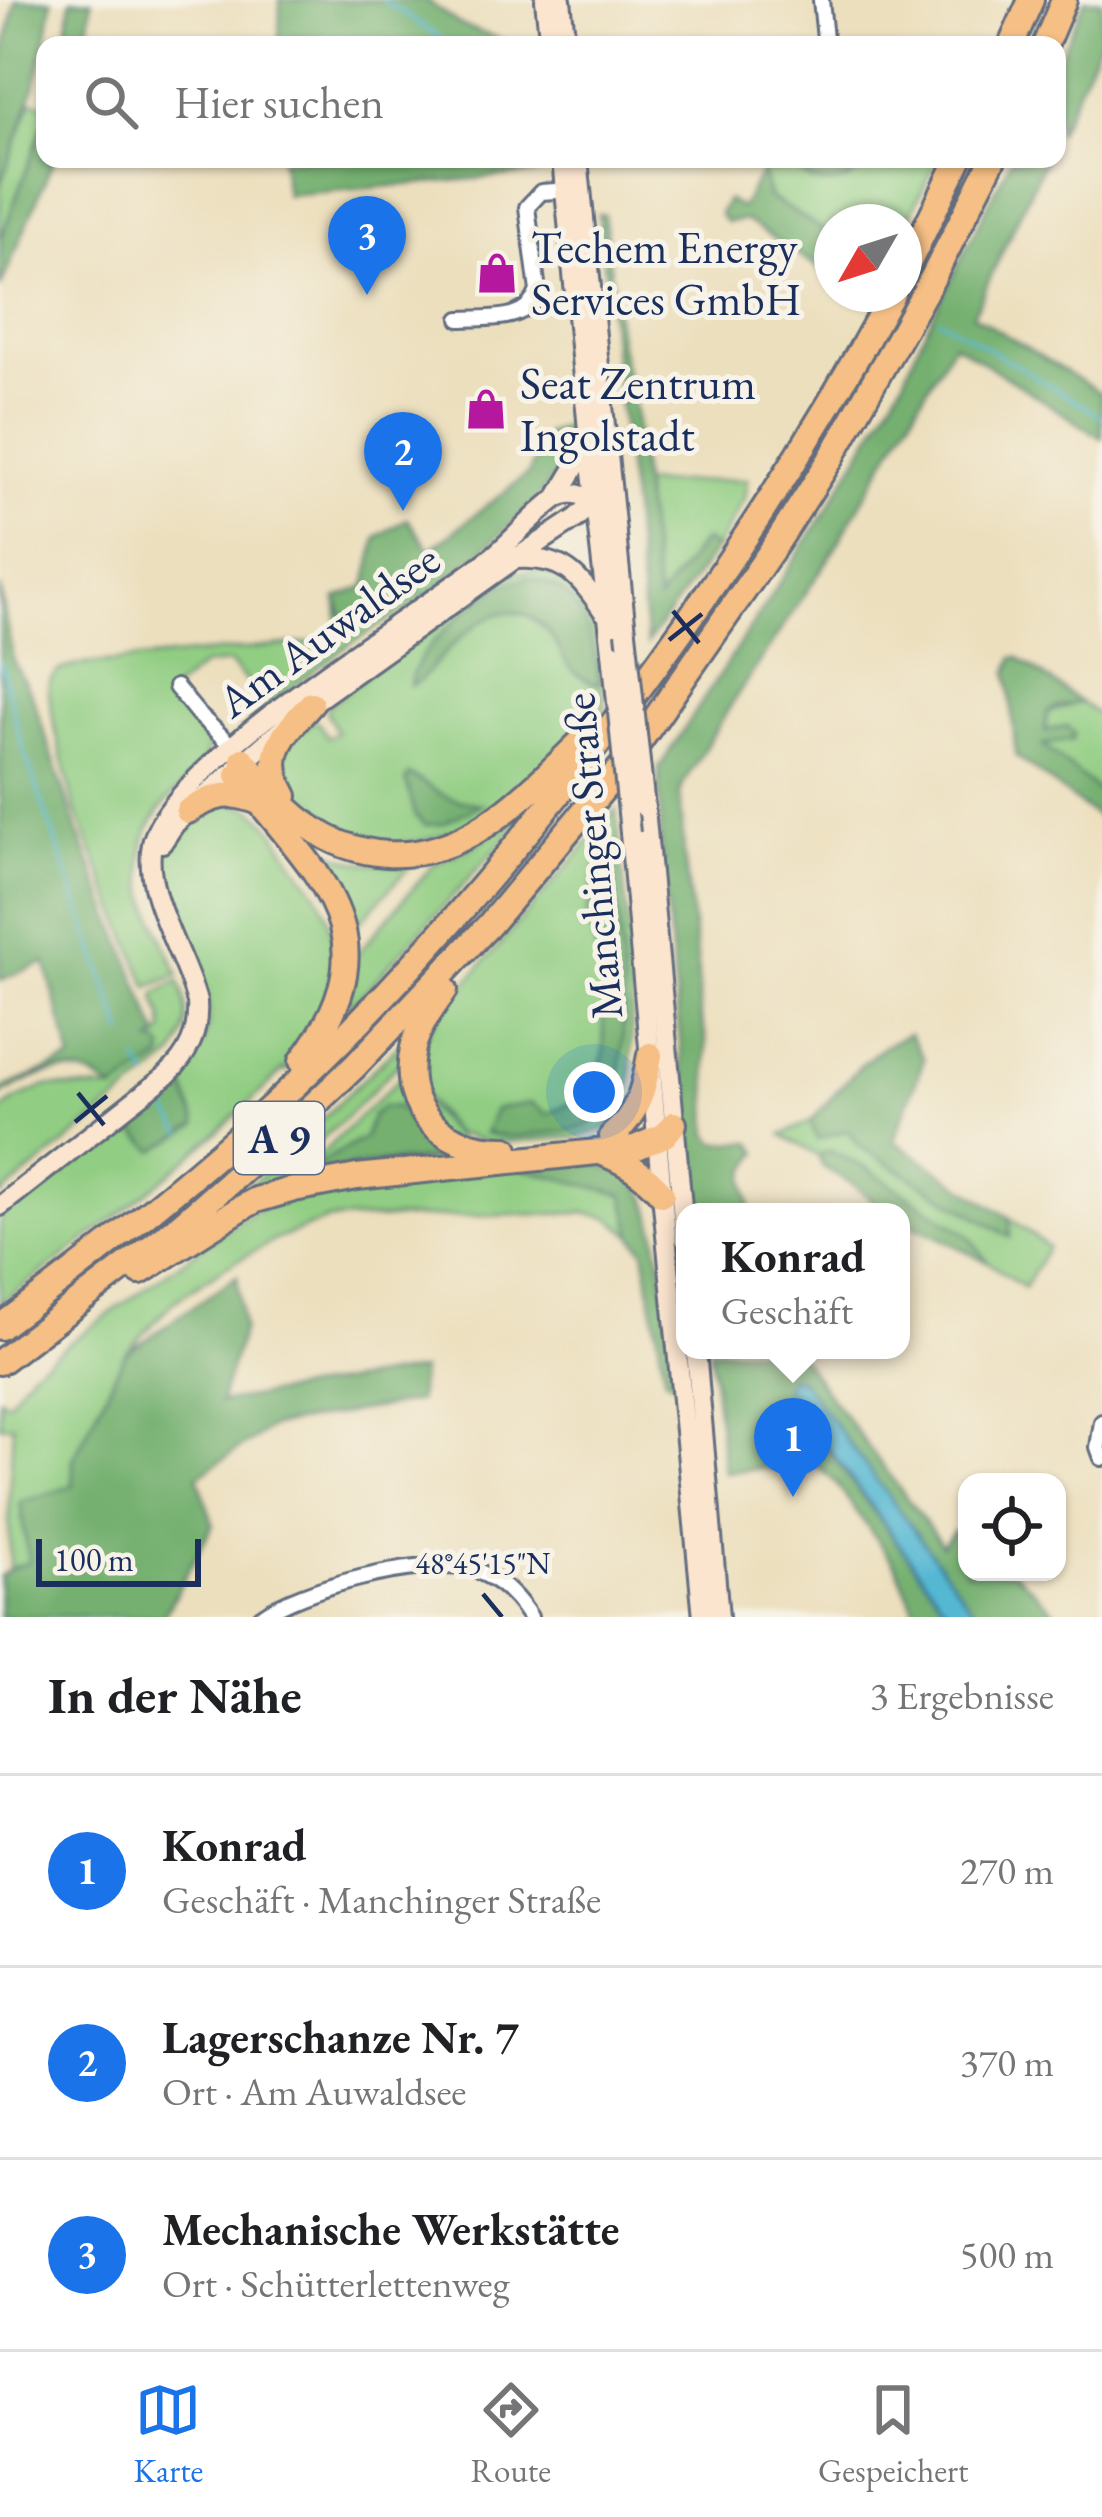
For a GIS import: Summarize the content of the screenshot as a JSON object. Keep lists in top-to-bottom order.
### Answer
{
  "streets": {
    "highway": ["A 9"],
    "main road": ["Am Auwaldsee", "Manchinger Straße"]
  },
  "crossings": [
    ["Am Auwaldsee", "Manchinger Straße"]
  ],
  "places": {
    "shop": ["Techem Energy Services GmbH", "Seat Zentrum Ingolstadt"]
  },
  "scale_bar": "100 m",
  "north": "bottom left",
  "page": {
    "search": "Hier suchen",
    "pins": ["3", "2", "1"],
    "popup": ["Konrad", "Geschäft"],
    "scale": "100 m",
    "heading": ["In der Nähe", "3 Ergebnisse"],
    "list": [
      {
        "mark": "1",
        "name": "Konrad",
        "note": "Geschäft · Manchinger Straße",
        "value": "270 m"
      },
      {
        "mark": "2",
        "name": "Lagerschanze Nr. 7",
        "note": "Ort · Am Auwaldsee",
        "value": "370 m"
      },
      {
        "mark": "3",
        "name": "Mechanische Werkstätte",
        "note": "Ort · Schütterlettenweg",
        "value": "500 m"
      }
    ],
    "nav": ["Karte", "Route", "Gespeichert"]
  },
  "coordinates": ["48°45'15\"N"]
}
